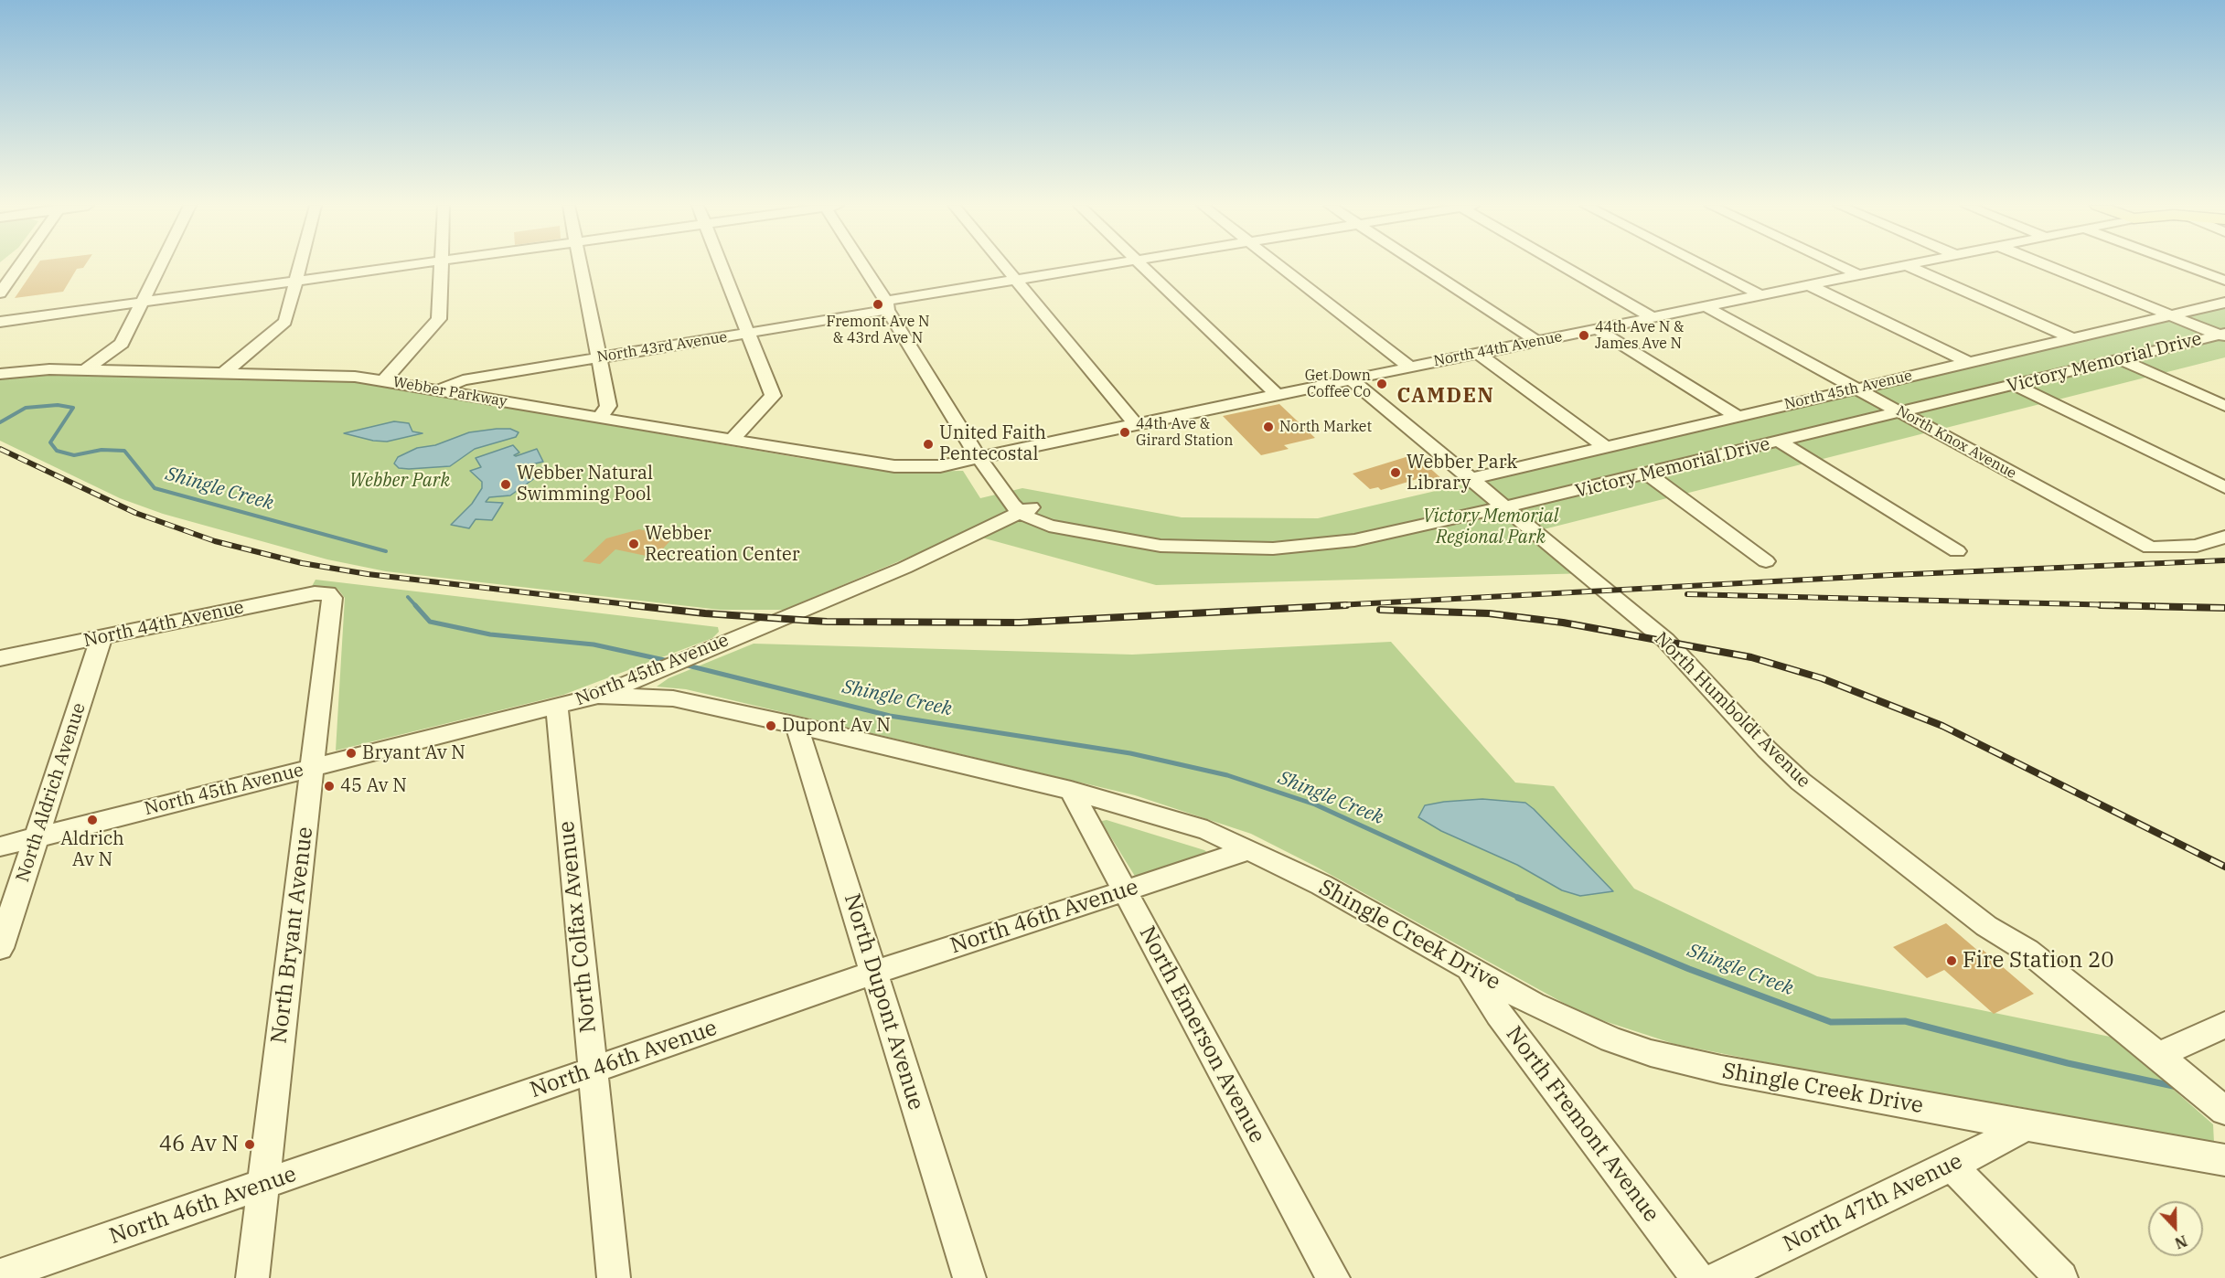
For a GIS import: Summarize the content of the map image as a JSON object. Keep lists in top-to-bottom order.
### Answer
{
  "streets": {
    "street": [
      "North 43rd Avenue",
      "North 44th Avenue",
      "Victory Memorial Drive",
      "North 45th Avenue",
      "Webber Parkway",
      "North Knox Avenue",
      "North Humboldt Avenue",
      "North Aldrich Avenue",
      "North 46th Avenue",
      "North Colfax Avenue",
      "North Bryant Avenue",
      "Shingle Creek Drive",
      "North Dupont Avenue",
      "North Emerson Avenue",
      "North Fremont Avenue",
      "North 47th Avenue"
    ]
  },
  "crossings": [
    ["North 43rd Avenue", "Webber Parkway"],
    ["North 44th Avenue", "Victory Memorial Drive"],
    ["North 44th Avenue", "Webber Parkway"],
    ["North 44th Avenue", "North Knox Avenue"],
    ["North 44th Avenue", "North Humboldt Avenue"],
    ["North 44th Avenue", "North Aldrich Avenue"],
    ["North 44th Avenue", "North Bryant Avenue"],
    ["Victory Memorial Drive", "North 45th Avenue"],
    ["Victory Memorial Drive", "North Knox Avenue"],
    ["Victory Memorial Drive", "North Humboldt Avenue"],
    ["North 45th Avenue", "North Knox Avenue"],
    ["North 45th Avenue", "North Humboldt Avenue"],
    ["North 45th Avenue", "North Aldrich Avenue"],
    ["North 45th Avenue", "North Colfax Avenue"],
    ["North 45th Avenue", "North Bryant Avenue"],
    ["North 45th Avenue", "Shingle Creek Drive"],
    ["North 46th Avenue", "North Colfax Avenue"],
    ["North 46th Avenue", "North Bryant Avenue"],
    ["North 46th Avenue", "Shingle Creek Drive"],
    ["North 46th Avenue", "North Dupont Avenue"],
    ["North 46th Avenue", "North Emerson Avenue"],
    ["Shingle Creek Drive", "North Dupont Avenue"],
    ["Shingle Creek Drive", "North Emerson Avenue"],
    ["Shingle Creek Drive", "North Fremont Avenue"],
    ["Shingle Creek Drive", "North 47th Avenue"]
  ],
  "districts": ["CAMDEN"],
  "water": ["Shingle Creek"],
  "parks": ["Webber Park", "Victory Memorial Regional Park"],
  "places": [
    "Fremont Ave N & 43rd Ave N",
    "44th Ave N & James Ave N",
    "Get Down Coffee Co",
    "North Market",
    "44th Ave & Girard Station",
    "United Faith Pentecostal",
    "Webber Park Library",
    "Webber Natural Swimming Pool",
    "Webber Recreation Center",
    "Dupont Av N",
    "Bryant Av N",
    "45 Av N",
    "Aldrich Av N",
    "Fire Station 20",
    "46 Av N"
  ],
  "north": "bottom"
}
